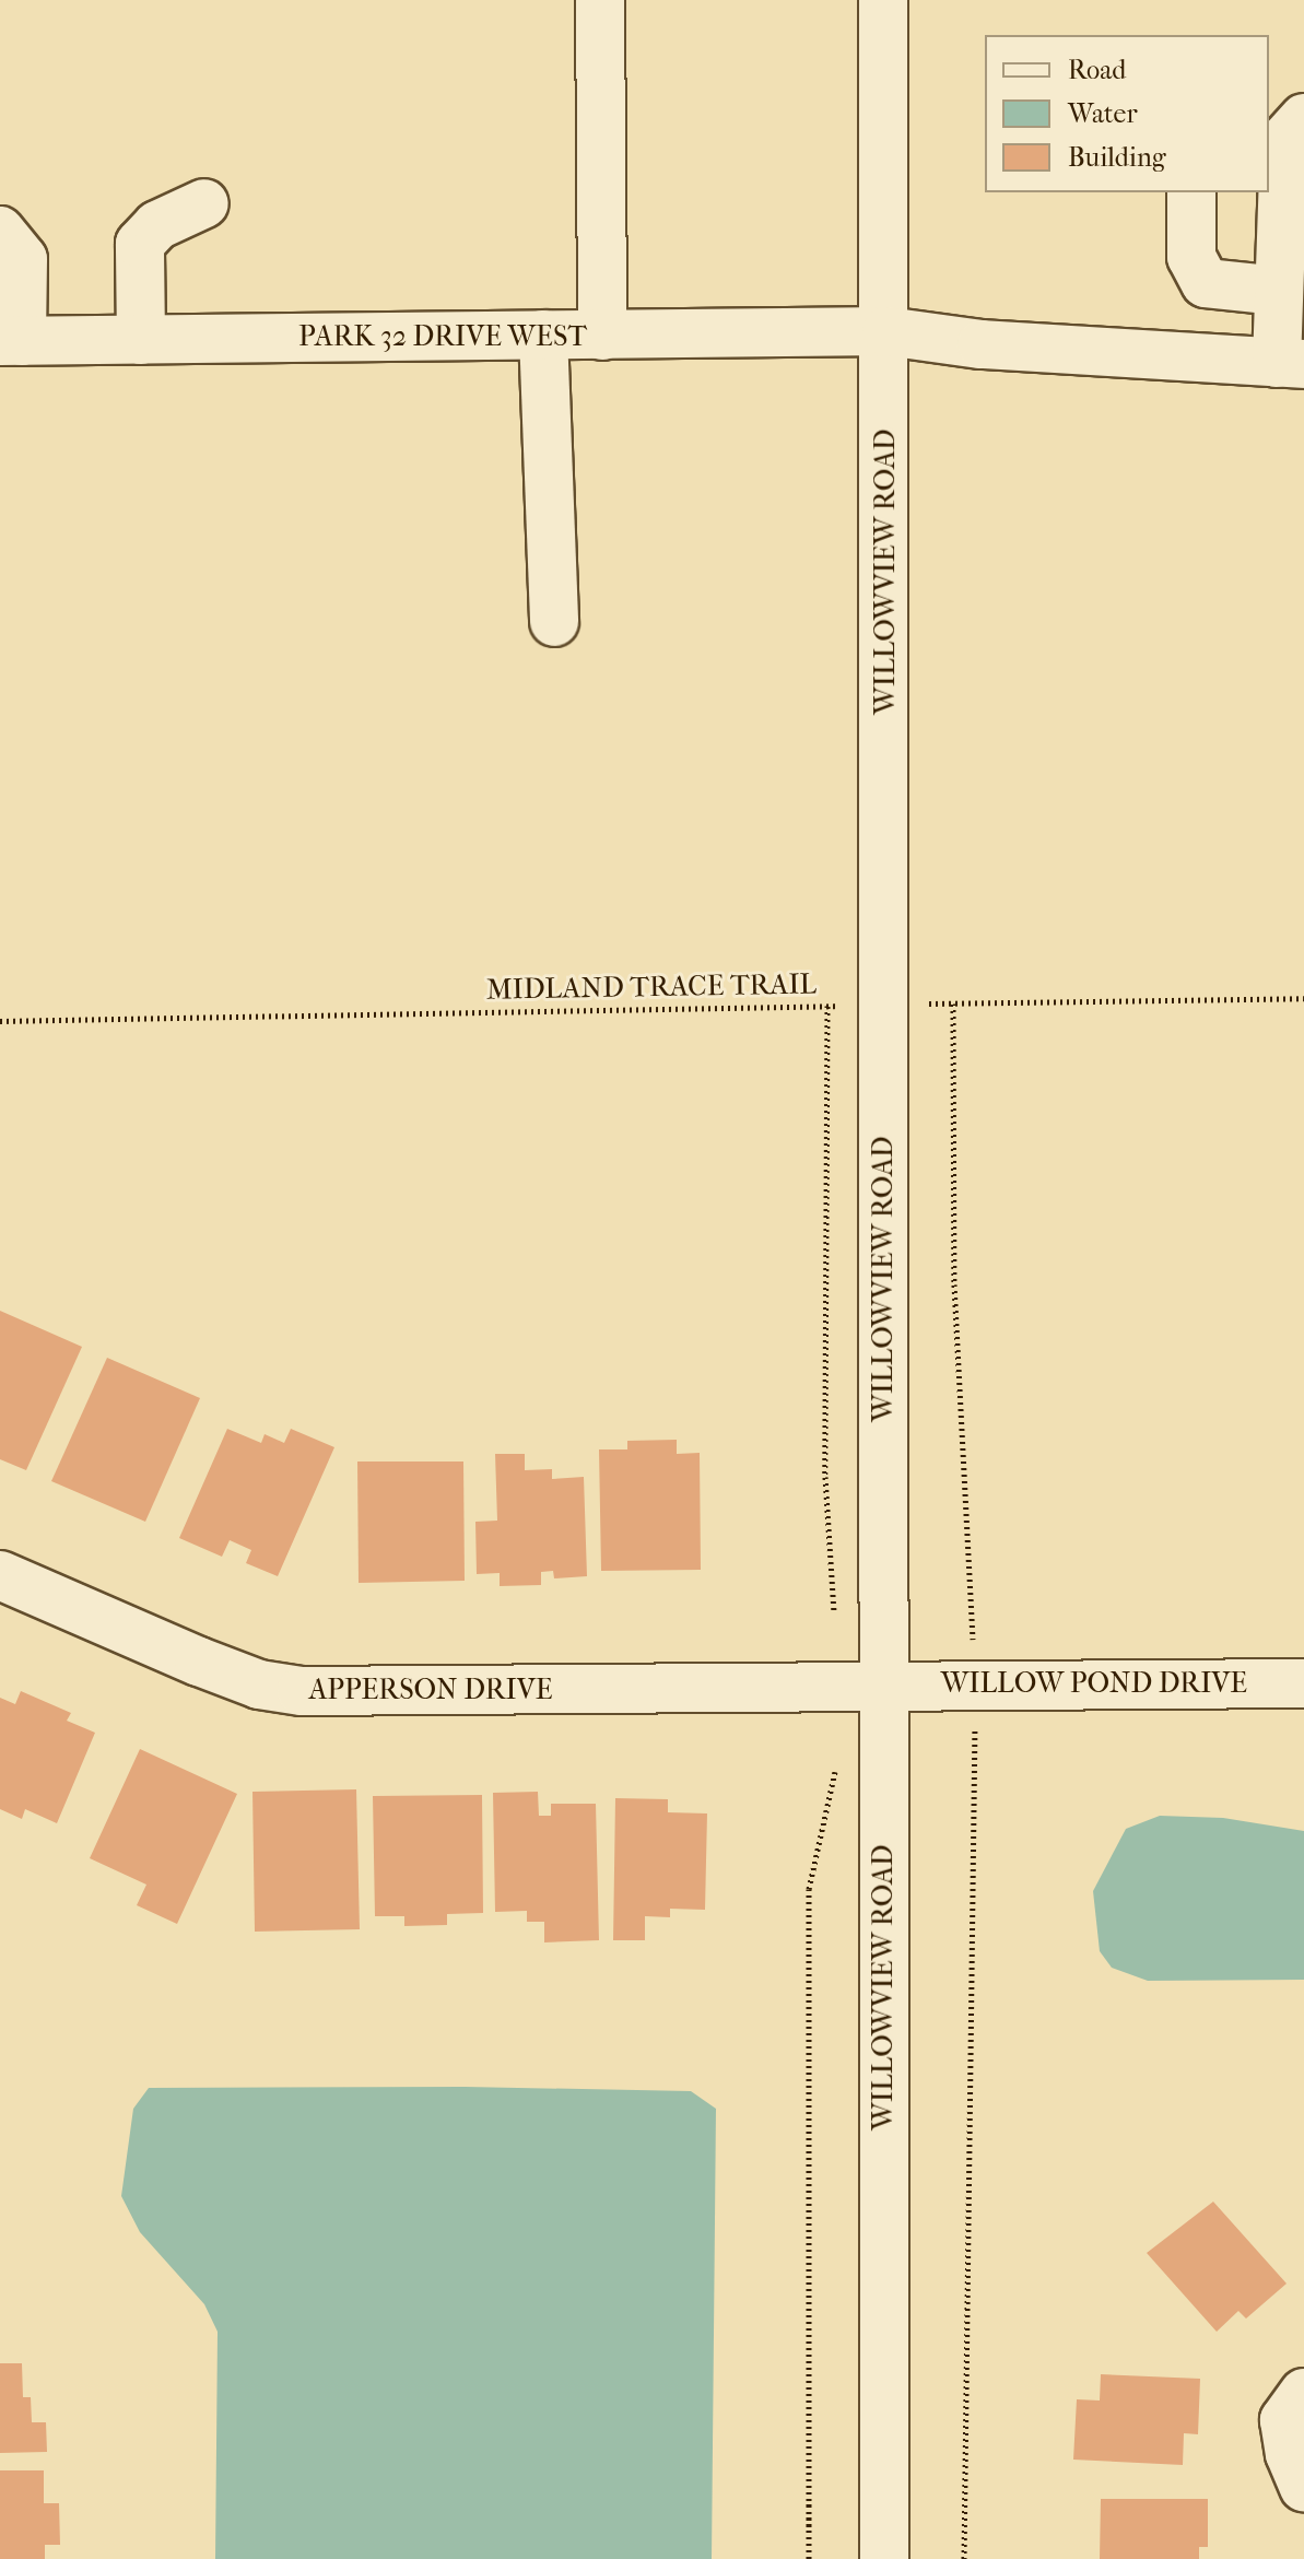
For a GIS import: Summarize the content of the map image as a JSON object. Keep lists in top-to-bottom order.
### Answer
{
  "streets": {
    "street": [
      "PARK 32 DRIVE WEST",
      "WILLOWVIEW ROAD",
      "WILLOW POND DRIVE",
      "APPERSON DRIVE"
    ],
    "path": ["MIDLAND TRACE TRAIL"]
  },
  "crossings": [
    ["PARK 32 DRIVE WEST", "WILLOWVIEW ROAD"],
    ["WILLOWVIEW ROAD", "MIDLAND TRACE TRAIL"],
    ["WILLOWVIEW ROAD", "WILLOW POND DRIVE"],
    ["WILLOWVIEW ROAD", "APPERSON DRIVE"],
    ["WILLOW POND DRIVE", "APPERSON DRIVE"]
  ],
  "legend": ["Road", "Water", "Building"]
}
